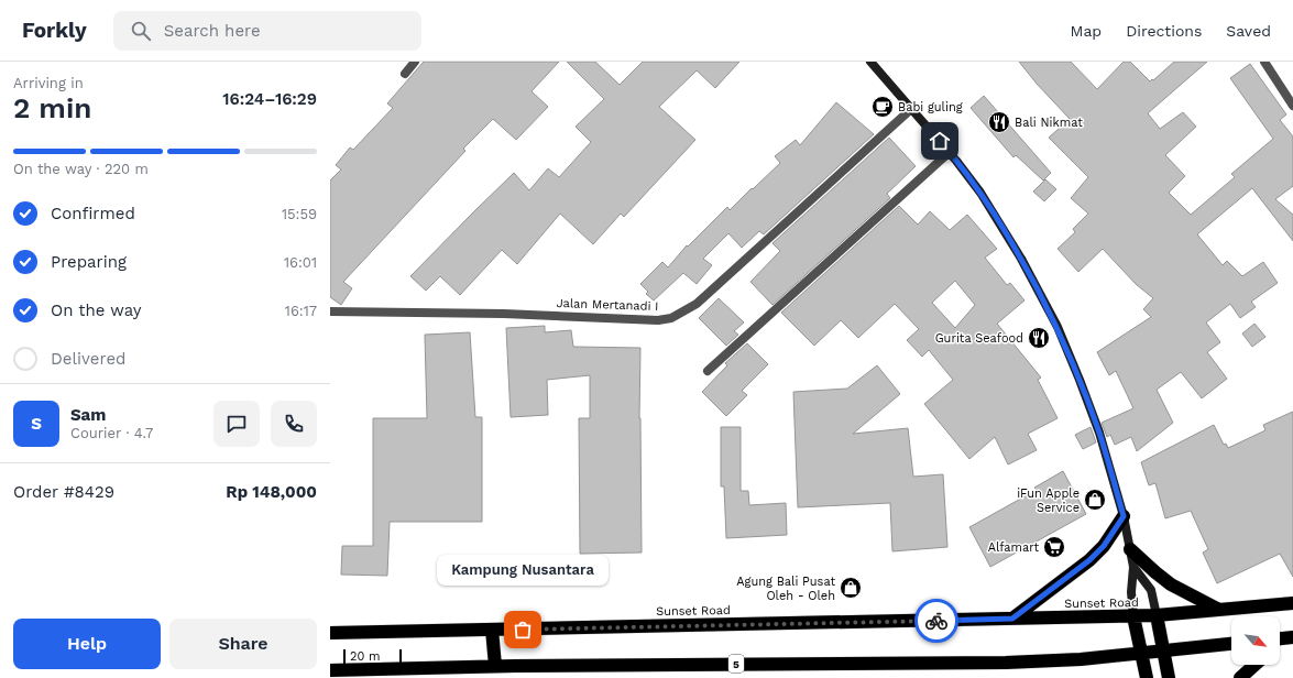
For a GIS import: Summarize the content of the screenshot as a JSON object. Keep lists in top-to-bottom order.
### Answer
{
  "streets": {
    "highway": ["Sunset Road", "5"],
    "street": ["Jalan Mertanadi I"]
  },
  "places": {
    "cafe": ["Babi guling"],
    "restaurant": ["Bali Nikmat", "Gurita Seafood"],
    "shop": ["iFun Apple Service", "Agung Bali Pusat Oleh - Oleh"],
    "supermarket": ["Alfamart"],
    "other": ["Kampung Nusantara"]
  },
  "scale_bar": "20 m",
  "north": "bottom right",
  "page": {
    "header": "Forkly",
    "search": "Search here",
    "nav": ["Map", "Directions", "Saved"],
    "heading": ["2 min", "Arriving in", "16:24–16:29"],
    "panel": [
      "Sam",
      "Courier · 4.7",
      "Order #8429",
      "Rp 148,000"
    ],
    "bar": "On the way · 220 m",
    "list": [
      ["Confirmed", "15:59"],
      ["Preparing", "16:01"],
      ["On the way", "16:17"],
      "Delivered"
    ],
    "round": "S",
    "bubble": "Kampung Nusantara",
    "buttons": ["Help", "Share"],
    "scale": "20 m"
  }
}
